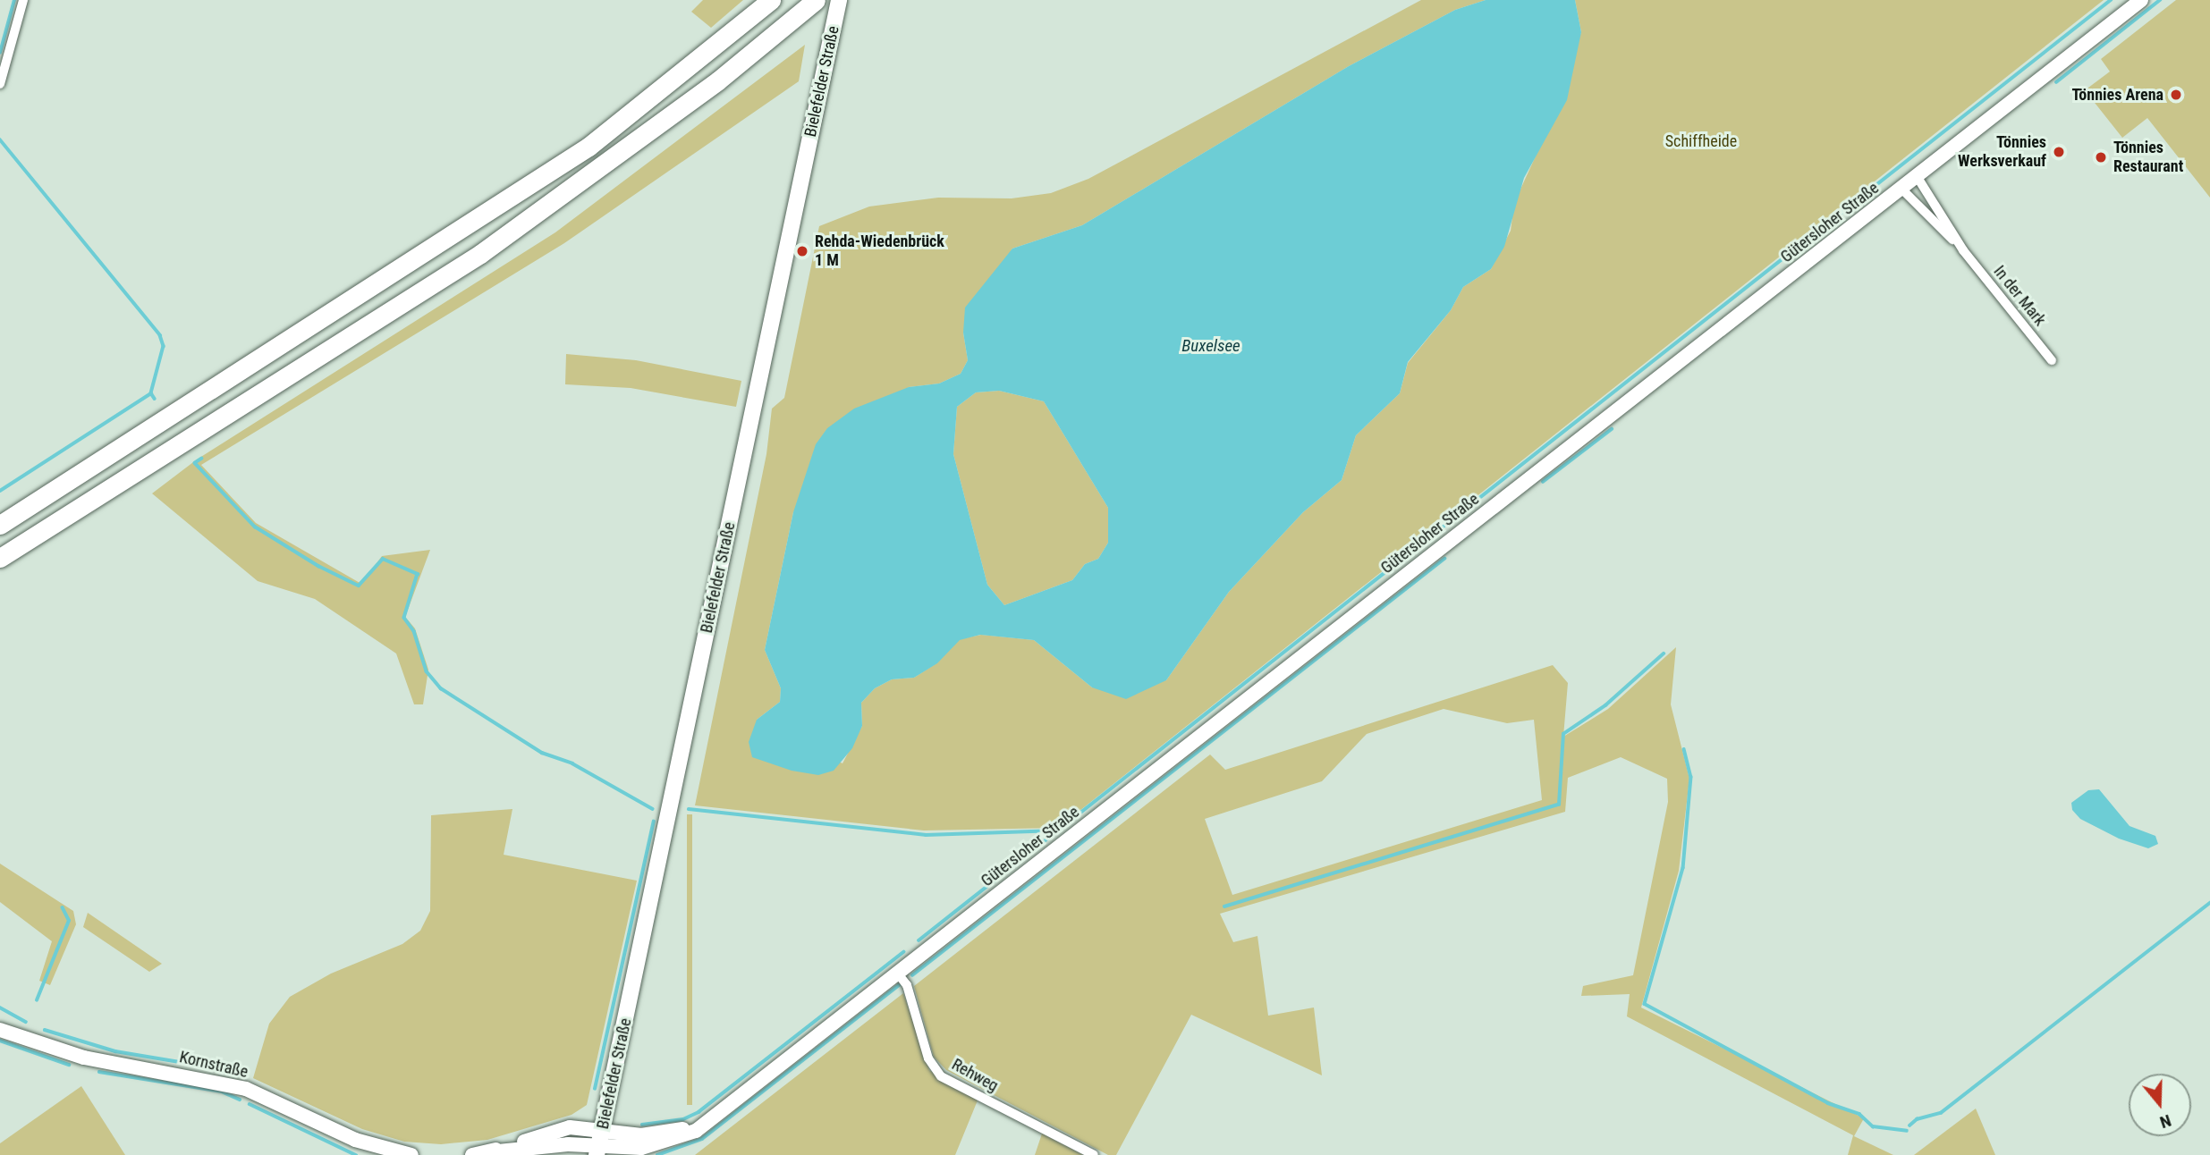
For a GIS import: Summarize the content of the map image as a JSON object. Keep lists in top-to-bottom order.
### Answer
{
  "streets": {
    "main road": ["Bielefelder Straße", "Gütersloher Straße", "Kornstraße"],
    "street": ["In der Mark", "Rehweg"]
  },
  "crossings": [
    ["Bielefelder Straße", "Gütersloher Straße"],
    ["Gütersloher Straße", "In der Mark"],
    ["Gütersloher Straße", "Rehweg"]
  ],
  "water": ["Buxelsee"],
  "parks": ["Schiffheide"],
  "places": [
    "Tönnies Arena",
    "Tönnies Werksverkauf",
    "Tönnies Restaurant",
    "Rehda-Wiedenbrück 1 M"
  ],
  "north": "bottom"
}
